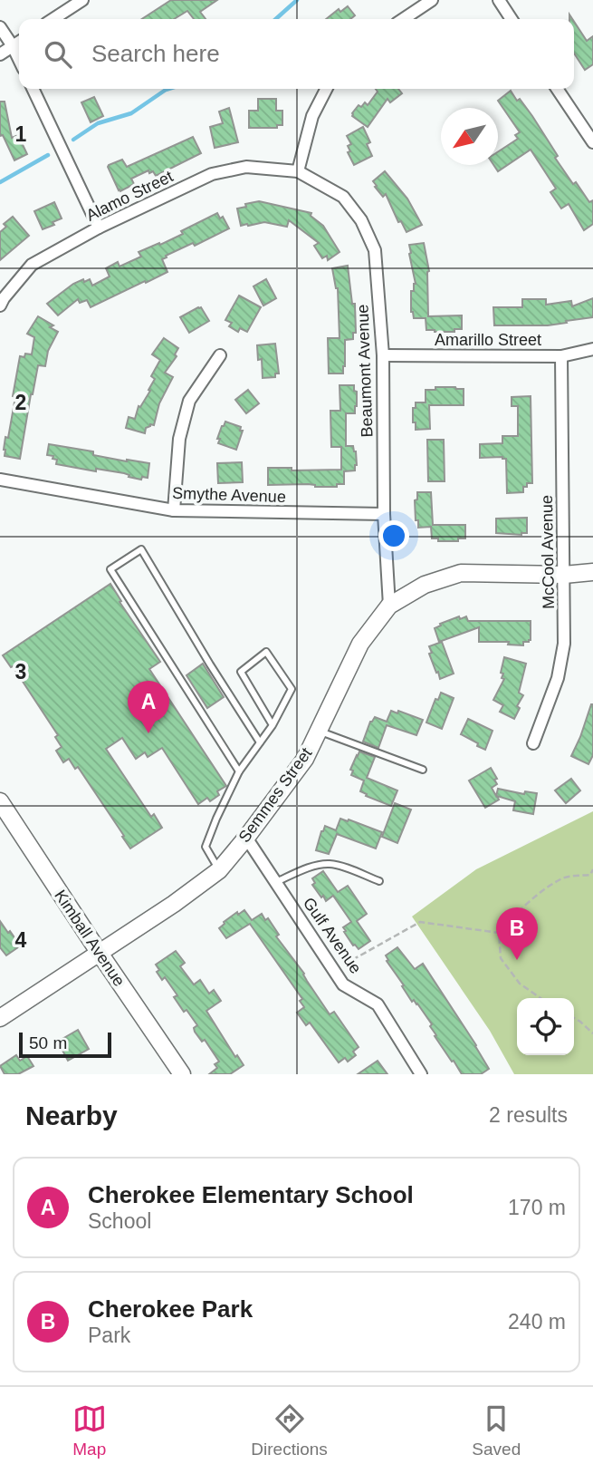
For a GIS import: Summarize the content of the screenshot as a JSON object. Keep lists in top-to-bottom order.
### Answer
{
  "streets": {
    "main road": ["Semmes Street", "Kimball Avenue"],
    "street": [
      "Alamo Street",
      "Amarillo Street",
      "Beaumont Avenue",
      "Smythe Avenue",
      "McCool Avenue",
      "Gulf Avenue"
    ]
  },
  "crossings": [
    ["Alamo Street", "Beaumont Avenue"],
    ["Amarillo Street", "Beaumont Avenue"],
    ["Amarillo Street", "McCool Avenue"],
    ["Beaumont Avenue", "Smythe Avenue"],
    ["Beaumont Avenue", "Semmes Street"],
    ["McCool Avenue", "Semmes Street"],
    ["Semmes Street", "Gulf Avenue"],
    ["Semmes Street", "Kimball Avenue"]
  ],
  "scale_bar": "50 m",
  "north": "bottom left",
  "page": {
    "search": "Search here",
    "pins": ["A", "B"],
    "scale": "50 m",
    "heading": ["Nearby", "2 results"],
    "list": [
      {
        "mark": "A",
        "name": "Cherokee Elementary School",
        "note": "School",
        "value": "170 m"
      },
      {
        "mark": "B",
        "name": "Cherokee Park",
        "note": "Park",
        "value": "240 m"
      }
    ],
    "nav": ["Map", "Directions", "Saved"]
  },
  "grid": {
    "rows": [
      "1",
      "2",
      "3",
      "4"
    ]
  }
}
